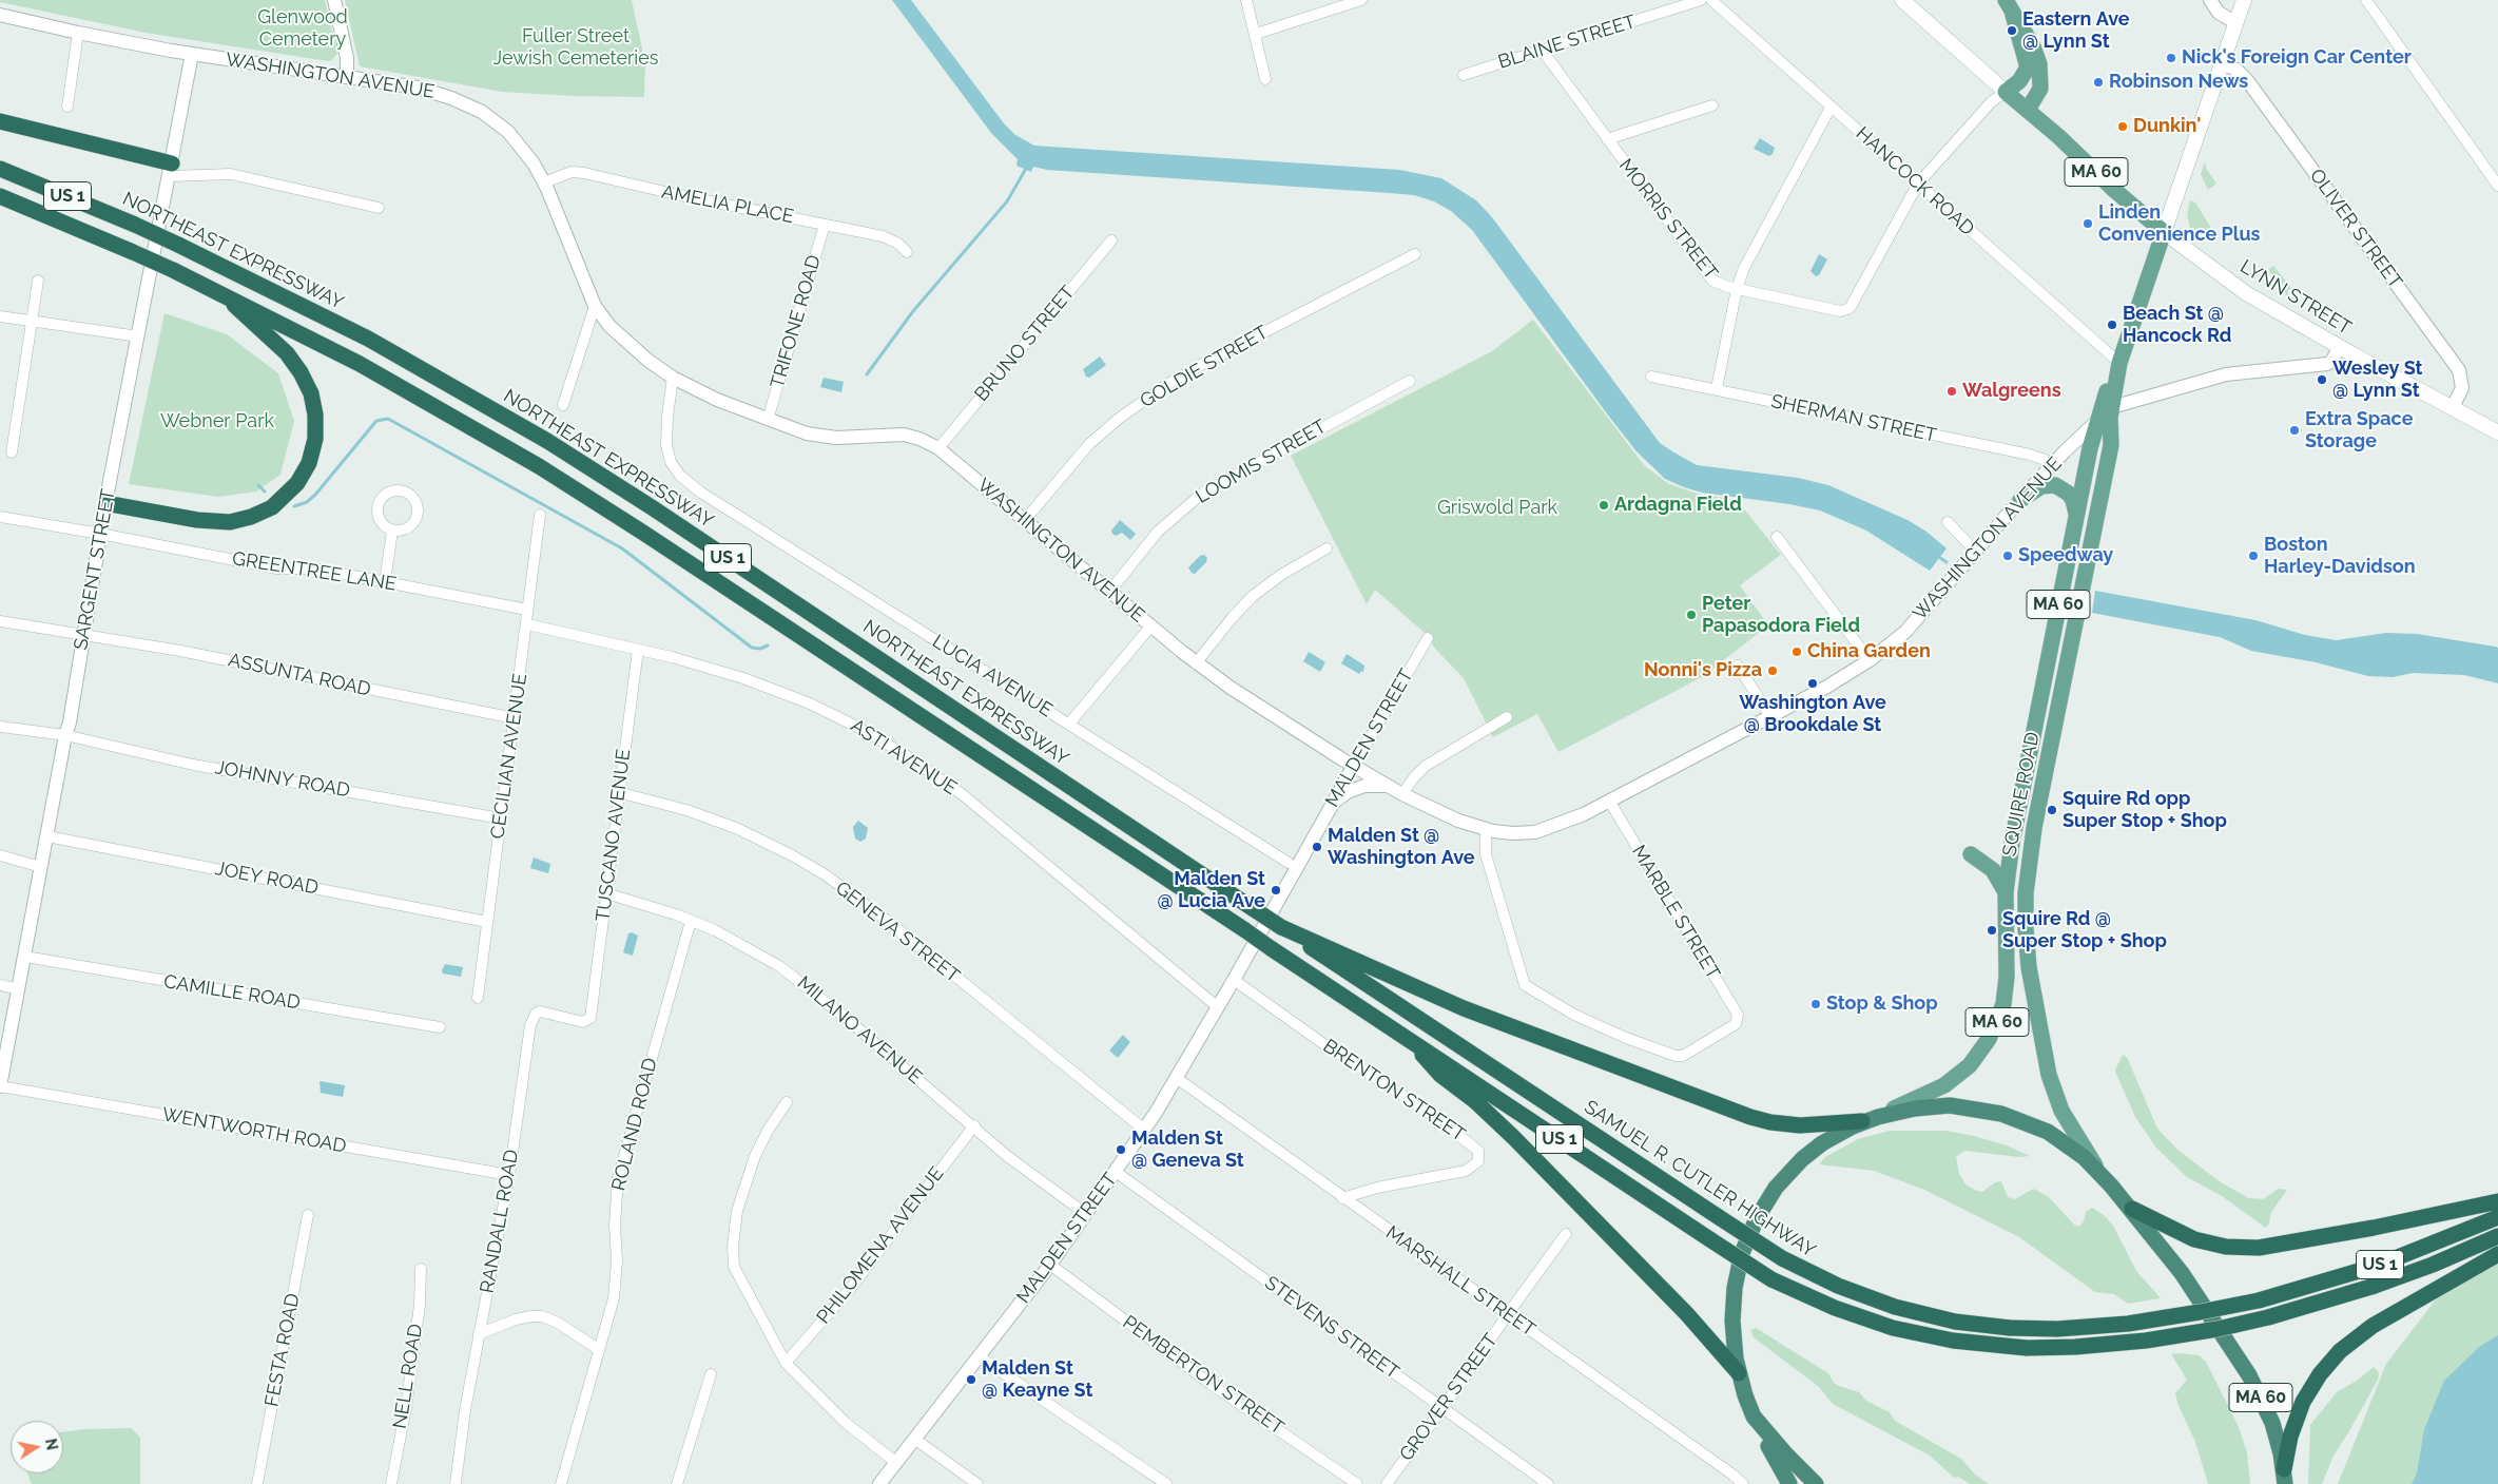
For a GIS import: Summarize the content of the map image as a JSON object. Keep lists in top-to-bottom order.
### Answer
{
  "streets": {
    "highway": [
      "MA 60",
      "US 1",
      "NORTHEAST EXPRESSWAY",
      "SAMUEL R. CUTLER HIGHWAY"
    ],
    "main road": ["LYNN STREET", "SQUIRE ROAD"],
    "street": [
      "BLAINE STREET",
      "WASHINGTON AVENUE",
      "HANCOCK ROAD",
      "AMELIA PLACE",
      "MORRIS STREET",
      "OLIVER STREET",
      "TRIFONE ROAD",
      "BRUNO STREET",
      "GOLDIE STREET",
      "SHERMAN STREET",
      "LOOMIS STREET",
      "SARGENT STREET",
      "GREENTREE LANE",
      "ASSUNTA ROAD",
      "LUCIA AVENUE",
      "MALDEN STREET",
      "CECILIAN AVENUE",
      "ASTI AVENUE",
      "JOHNNY ROAD",
      "TUSCANO AVENUE",
      "JOEY ROAD",
      "MARBLE STREET",
      "GENEVA STREET",
      "CAMILLE ROAD",
      "MILANO AVENUE",
      "BRENTON STREET",
      "ROLAND ROAD",
      "WENTWORTH ROAD",
      "RANDALL ROAD",
      "PHILOMENA AVENUE",
      "MARSHALL STREET",
      "STEVENS STREET",
      "FESTA ROAD",
      "PEMBERTON STREET",
      "NELL ROAD",
      "GROVER STREET"
    ]
  },
  "crossings": [
    ["BLAINE STREET", "MORRIS STREET"],
    ["WASHINGTON AVENUE", "MA 60"],
    ["WASHINGTON AVENUE", "AMELIA PLACE"],
    ["WASHINGTON AVENUE", "TRIFONE ROAD"],
    ["WASHINGTON AVENUE", "BRUNO STREET"],
    ["WASHINGTON AVENUE", "GOLDIE STREET"],
    ["WASHINGTON AVENUE", "SHERMAN STREET"],
    ["WASHINGTON AVENUE", "LOOMIS STREET"],
    ["WASHINGTON AVENUE", "SARGENT STREET"],
    ["WASHINGTON AVENUE", "LUCIA AVENUE"],
    ["WASHINGTON AVENUE", "MALDEN STREET"],
    ["WASHINGTON AVENUE", "SQUIRE ROAD"],
    ["WASHINGTON AVENUE", "MARBLE STREET"],
    ["MA 60", "HANCOCK ROAD"],
    ["MA 60", "LYNN STREET"],
    ["MA 60", "SQUIRE ROAD"],
    ["HANCOCK ROAD", "MORRIS STREET"],
    ["AMELIA PLACE", "TRIFONE ROAD"],
    ["OLIVER STREET", "LYNN STREET"],
    ["NORTHEAST EXPRESSWAY", "SAMUEL R. CUTLER HIGHWAY"],
    ["SARGENT STREET", "GREENTREE LANE"],
    ["SARGENT STREET", "ASSUNTA ROAD"],
    ["SARGENT STREET", "JOHNNY ROAD"],
    ["SARGENT STREET", "JOEY ROAD"],
    ["SARGENT STREET", "CAMILLE ROAD"],
    ["SARGENT STREET", "WENTWORTH ROAD"],
    ["GREENTREE LANE", "CECILIAN AVENUE"],
    ["ASSUNTA ROAD", "CECILIAN AVENUE"],
    ["LUCIA AVENUE", "MALDEN STREET"],
    ["MALDEN STREET", "ASTI AVENUE"],
    ["MALDEN STREET", "GENEVA STREET"],
    ["MALDEN STREET", "MILANO AVENUE"],
    ["MALDEN STREET", "BRENTON STREET"],
    ["MALDEN STREET", "MARSHALL STREET"],
    ["MALDEN STREET", "STEVENS STREET"],
    ["MALDEN STREET", "PEMBERTON STREET"],
    ["CECILIAN AVENUE", "ASTI AVENUE"],
    ["CECILIAN AVENUE", "JOHNNY ROAD"],
    ["CECILIAN AVENUE", "JOEY ROAD"],
    ["ASTI AVENUE", "TUSCANO AVENUE"],
    ["TUSCANO AVENUE", "GENEVA STREET"],
    ["TUSCANO AVENUE", "MILANO AVENUE"],
    ["TUSCANO AVENUE", "RANDALL ROAD"],
    ["MILANO AVENUE", "ROLAND ROAD"],
    ["MILANO AVENUE", "PHILOMENA AVENUE"],
    ["BRENTON STREET", "MARSHALL STREET"],
    ["WENTWORTH ROAD", "RANDALL ROAD"],
    ["MARSHALL STREET", "GROVER STREET"],
    ["STEVENS STREET", "GROVER STREET"]
  ],
  "parks": [
    "Glenwood Cemetery",
    "Fuller Street Jewish Cemeteries",
    "Webner Park",
    "Griswold Park"
  ],
  "places": [
    "Eastern Ave @ Lynn St",
    "Nick's Foreign Car Center",
    "Robinson News",
    "Dunkin'",
    "Linden Convenience Plus",
    "Beach St @ Hancock Rd",
    "Wesley St @ Lynn St",
    "Walgreens",
    "Extra Space Storage",
    "Ardagna Field",
    "Speedway",
    "Boston Harley-Davidson",
    "Peter Papasodora Field",
    "China Garden",
    "Nonni's Pizza",
    "Washington Ave @ Brookdale St",
    "Squire Rd opp Super Stop + Shop",
    "Malden St @ Washington Ave",
    "Malden St @ Lucia Ave",
    "Squire Rd @ Super Stop + Shop",
    "Stop & Shop",
    "Malden St @ Geneva St",
    "Malden St @ Keayne St"
  ],
  "north": "right"
}
